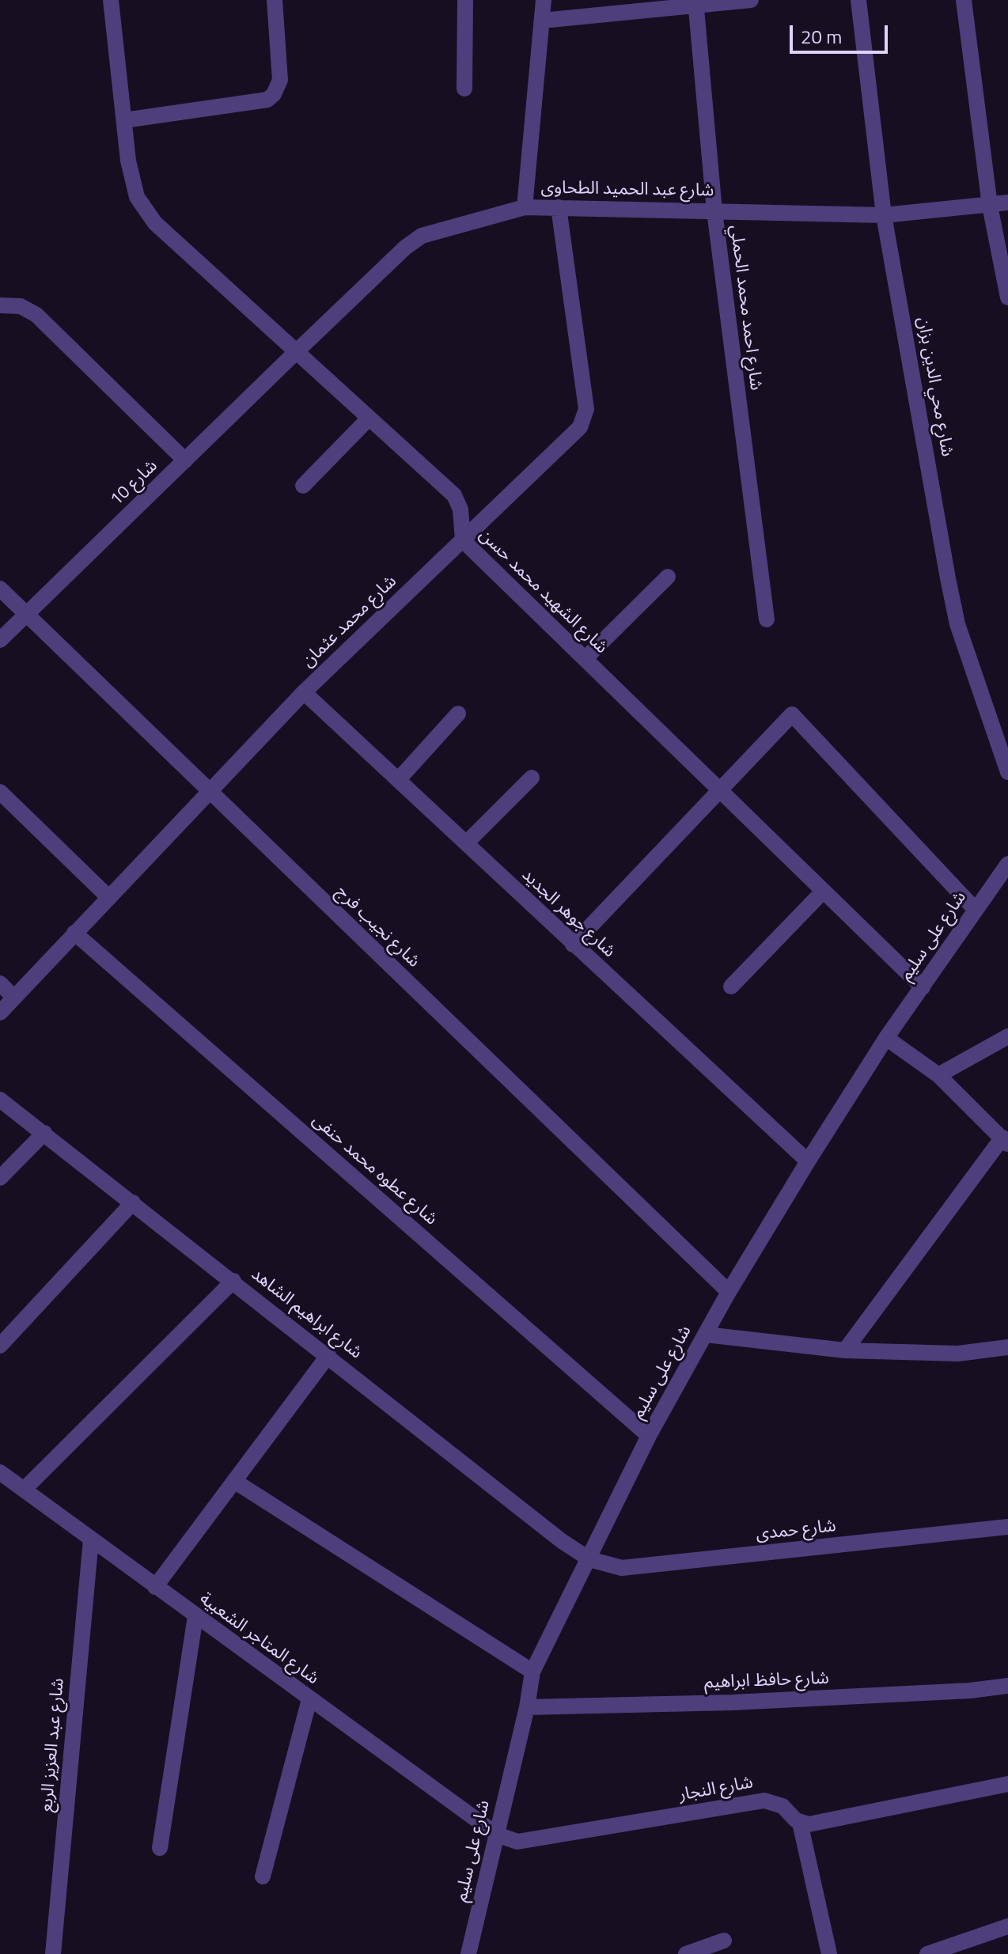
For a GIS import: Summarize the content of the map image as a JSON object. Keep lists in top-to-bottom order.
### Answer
{
  "streets": {
    "street": [
      "شارع عبد الحميد الطحاوى",
      "شارع احمد محمد الحملي",
      "شارع محي الدين بزان",
      "شارع 10",
      "شارع الشهيد محمد حسن",
      "شارع محمد عثمان",
      "شارع جوهر الجديد",
      "شارع نجيب فرج",
      "شارع على سليم",
      "شارع عطوه محمد حنفى",
      "شارع ابراهيم الشاهد",
      "شارع حمدى",
      "شارع المتاجر الشعبية",
      "شارع حافظ ابراهيم",
      "شارع عبد العزيز الربع",
      "شارع النجار"
    ]
  },
  "crossings": [
    ["شارع عبد الحميد الطحاوى", "شارع احمد محمد الحملي"],
    ["شارع عبد الحميد الطحاوى", "شارع محي الدين بزان"],
    ["شارع عبد الحميد الطحاوى", "شارع 10"],
    ["شارع عبد الحميد الطحاوى", "شارع الشهيد محمد حسن"],
    ["شارع عبد الحميد الطحاوى", "شارع محمد عثمان"],
    ["شارع 10", "شارع الشهيد محمد حسن"],
    ["شارع 10", "شارع نجيب فرج"],
    ["شارع الشهيد محمد حسن", "شارع محمد عثمان"],
    ["شارع الشهيد محمد حسن", "شارع على سليم"],
    ["شارع محمد عثمان", "شارع جوهر الجديد"],
    ["شارع محمد عثمان", "شارع نجيب فرج"],
    ["شارع محمد عثمان", "شارع عطوه محمد حنفى"],
    ["شارع جوهر الجديد", "شارع على سليم"],
    ["شارع نجيب فرج", "شارع على سليم"],
    ["شارع على سليم", "شارع عطوه محمد حنفى"],
    ["شارع على سليم", "شارع ابراهيم الشاهد"],
    ["شارع على سليم", "شارع حمدى"],
    ["شارع على سليم", "شارع المتاجر الشعبية"],
    ["شارع على سليم", "شارع حافظ ابراهيم"],
    ["شارع على سليم", "شارع النجار"],
    ["شارع ابراهيم الشاهد", "شارع حمدى"],
    ["شارع المتاجر الشعبية", "شارع عبد العزيز الربع"],
    ["شارع المتاجر الشعبية", "شارع النجار"]
  ],
  "scale_bar": "20 m"
}
